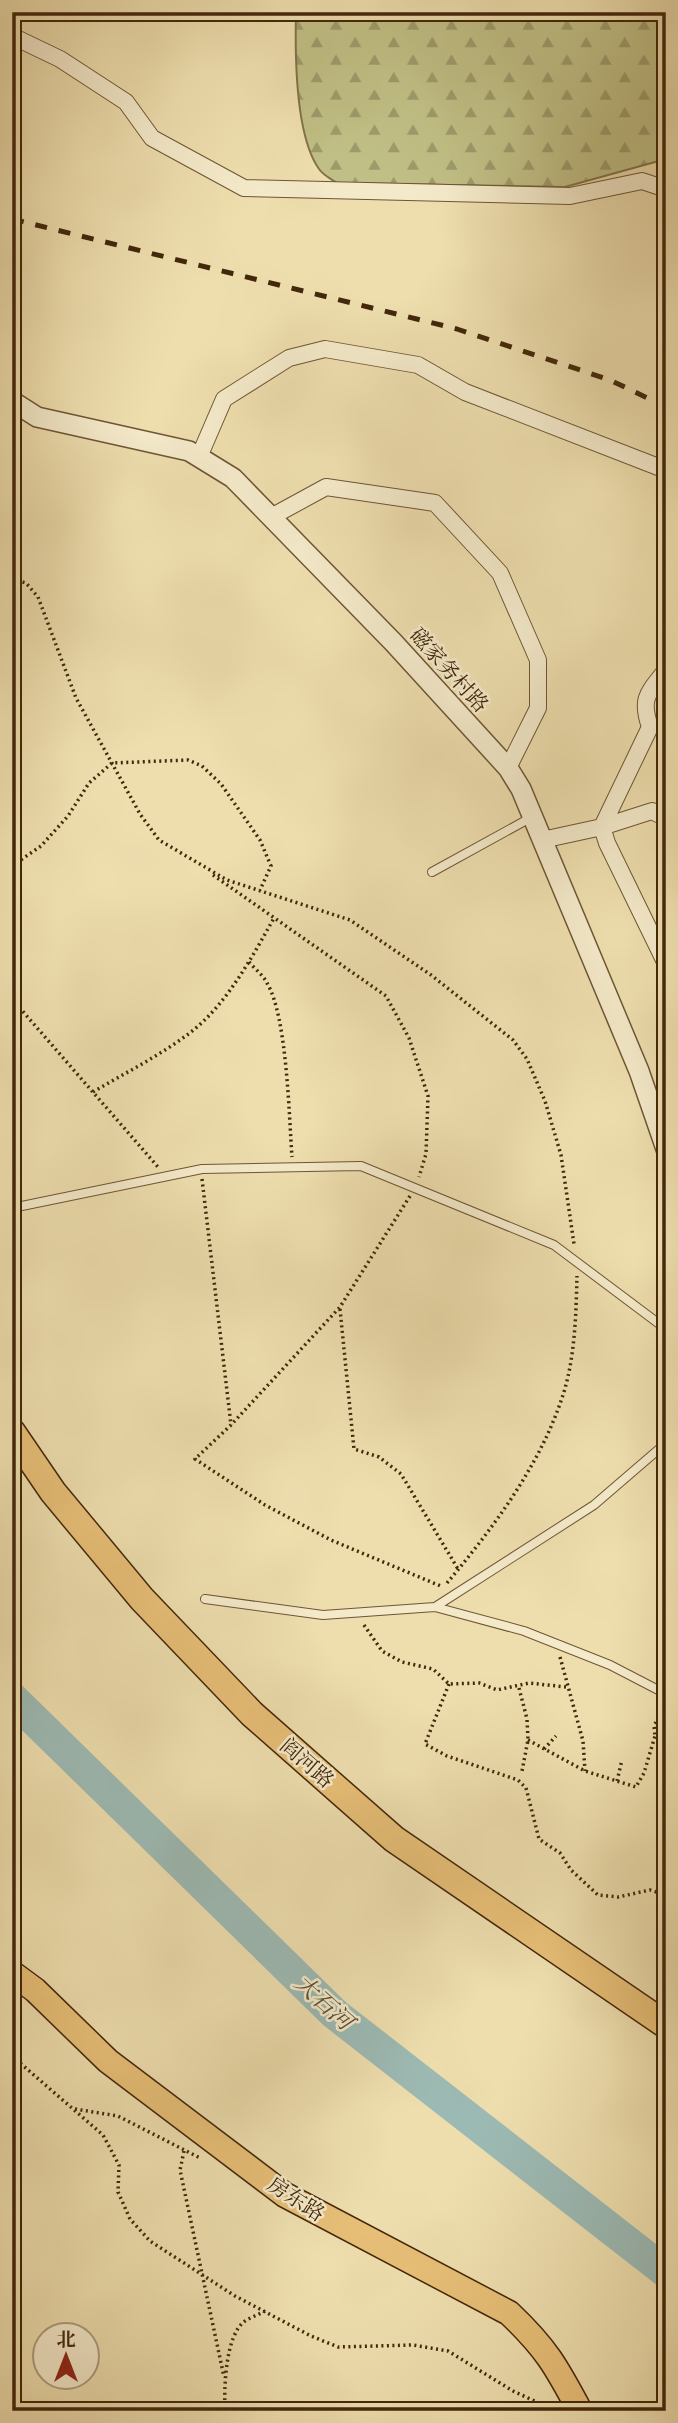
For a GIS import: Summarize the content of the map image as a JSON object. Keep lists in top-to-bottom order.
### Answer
{
  "streets": {
    "highway": ["阎河路"],
    "main road": ["房东路"],
    "street": ["磁家务村路"]
  },
  "water": ["大石河"],
  "north": "top"
}
